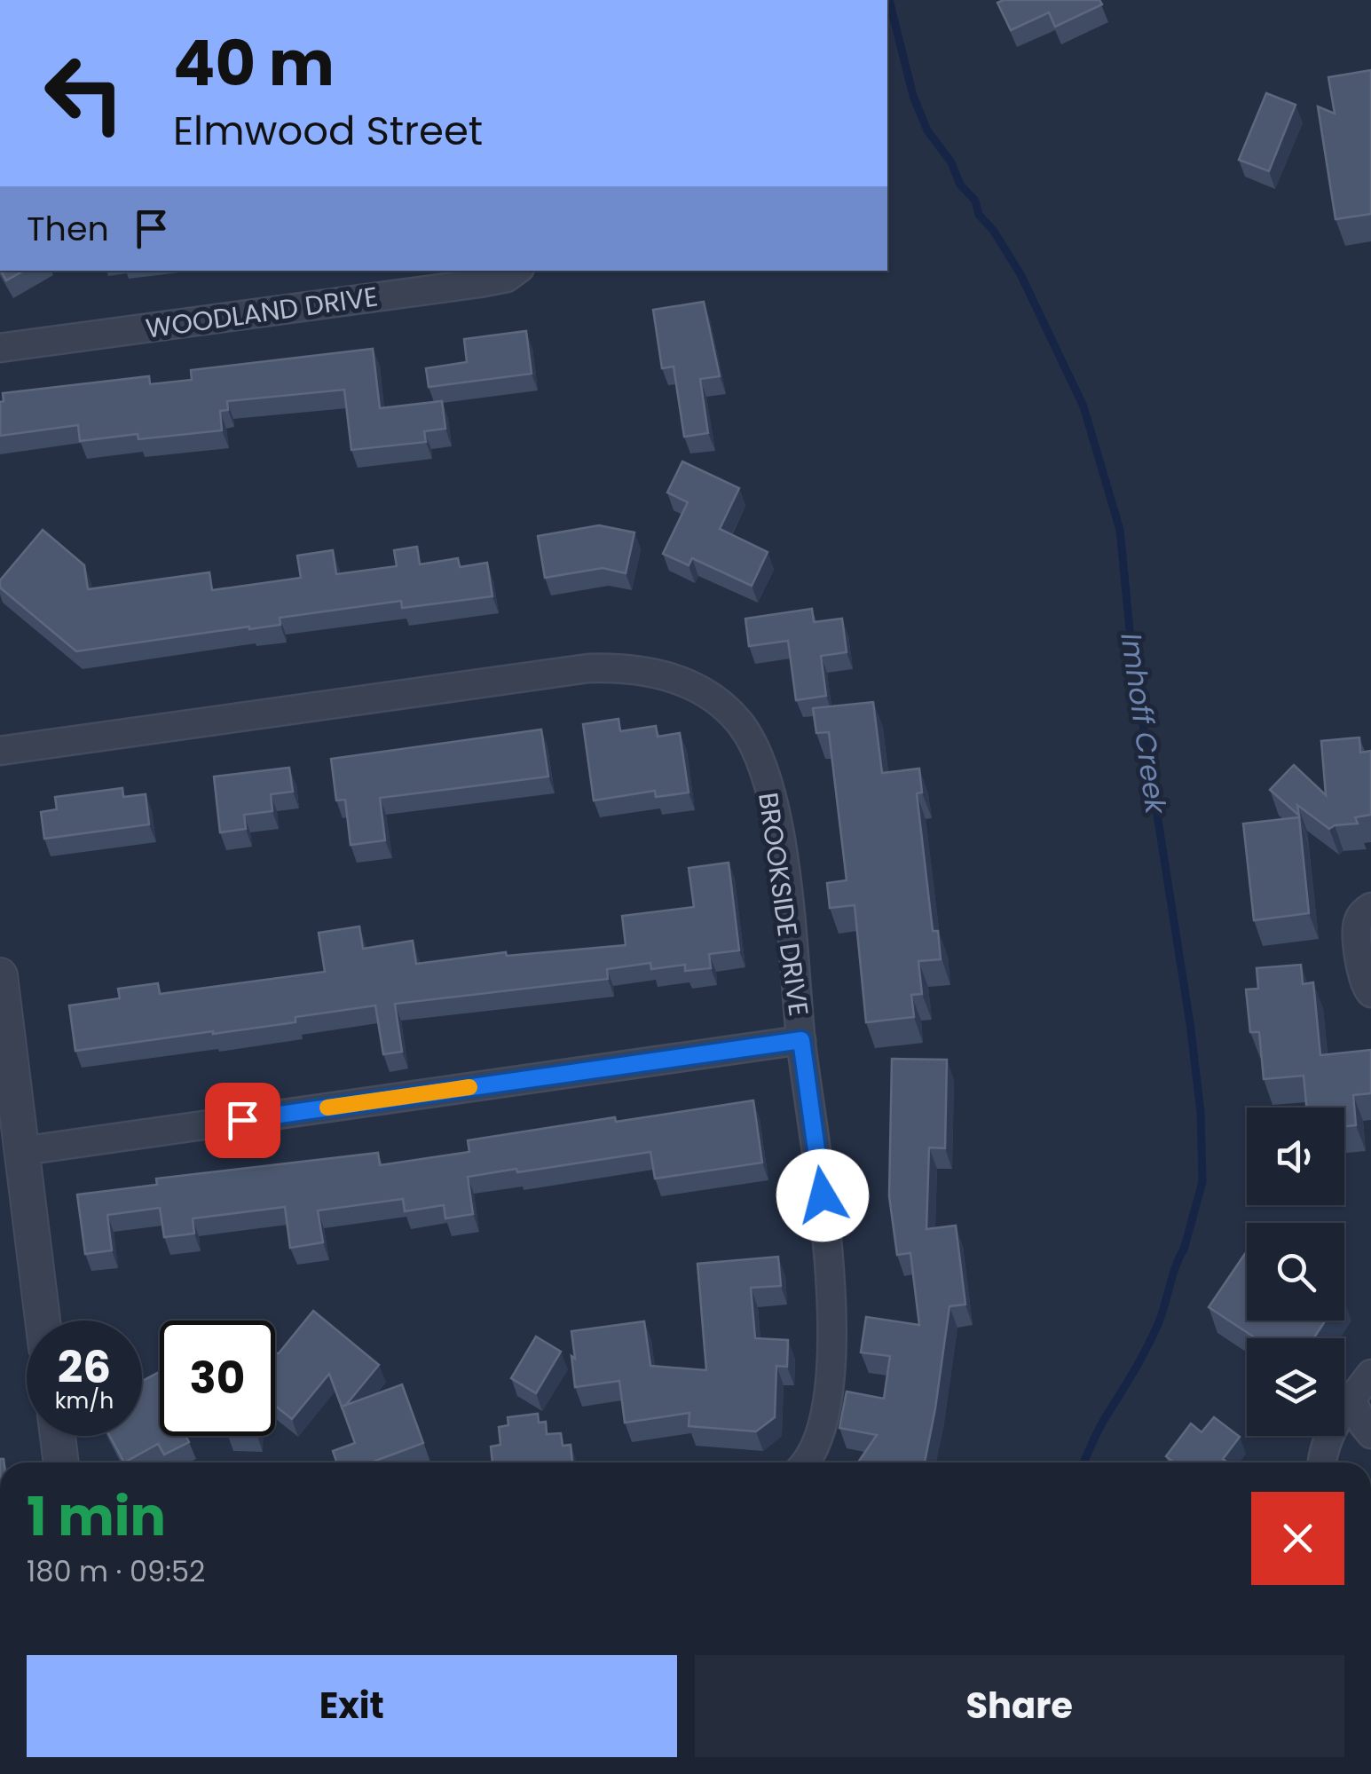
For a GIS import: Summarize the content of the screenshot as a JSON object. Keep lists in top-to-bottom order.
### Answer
{
  "streets": {
    "street": ["WOODLAND DRIVE", "BROOKSIDE DRIVE"]
  },
  "water": ["Imhoff Creek"],
  "page": {
    "turn": ["40 m", "Elmwood Street"],
    "then": "Then",
    "speed": "26 km/h",
    "limit": "30",
    "heading": ["1 min", "180 m · 09:52"],
    "buttons": ["Exit", "Share"]
  }
}
